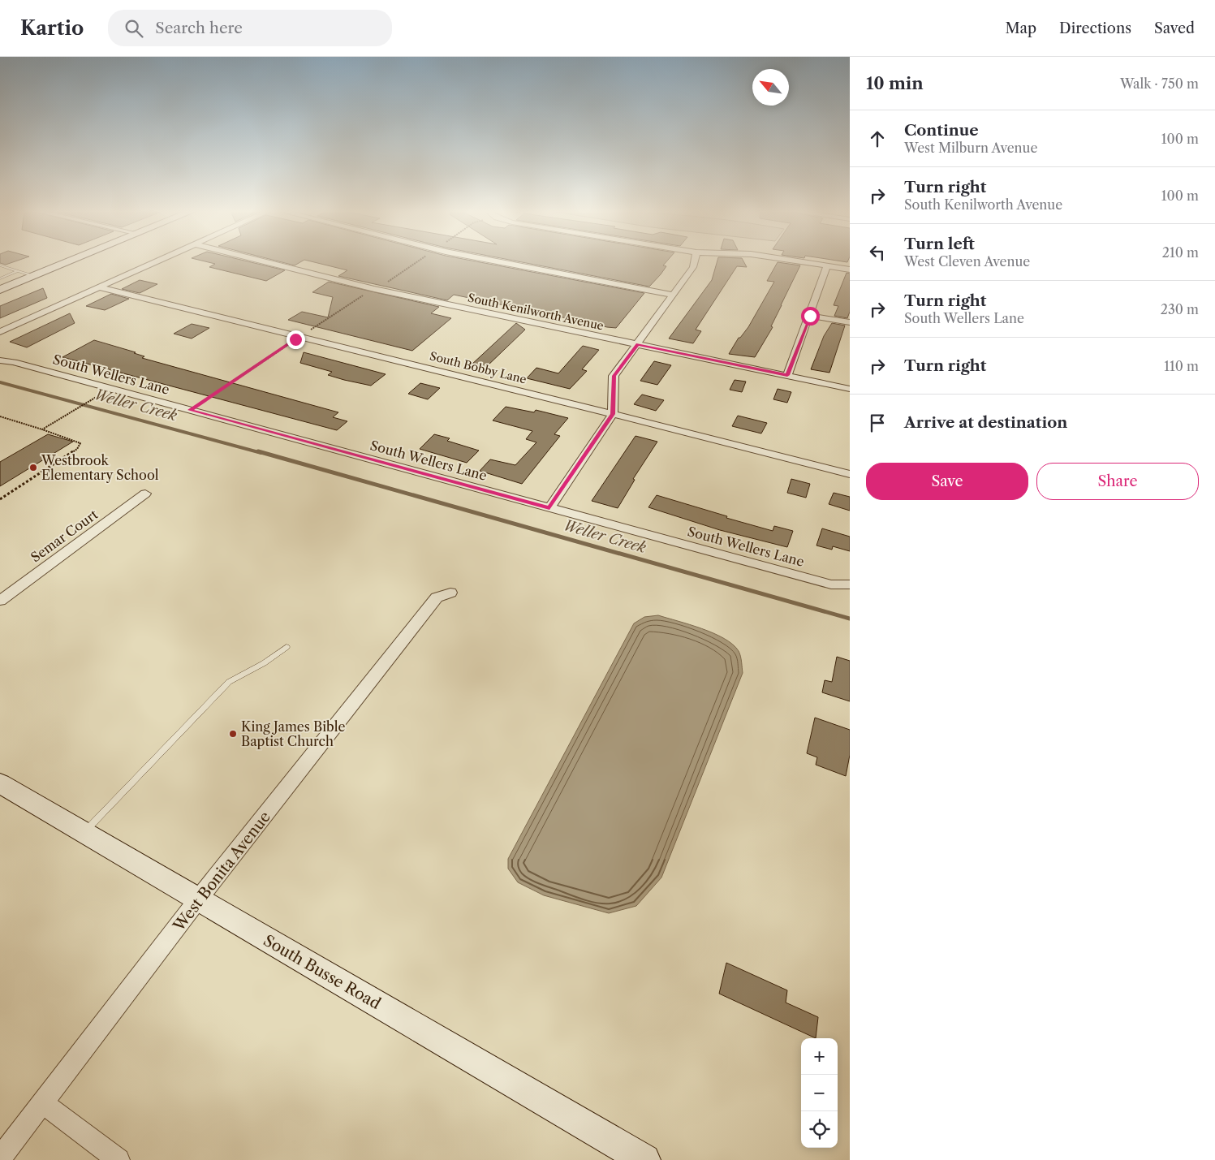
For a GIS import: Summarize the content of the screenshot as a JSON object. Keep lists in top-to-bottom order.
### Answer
{
  "streets": {
    "main road": ["South Busse Road"],
    "street": [
      "South Kenilworth Avenue",
      "South Bobby Lane",
      "South Wellers Lane",
      "Semar Court",
      "West Bonita Avenue"
    ]
  },
  "crossings": [
    ["West Bonita Avenue", "South Busse Road"]
  ],
  "water": ["Weller Creek"],
  "places": ["Westbrook Elementary School", "King James Bible Baptist Church"],
  "north": "top left",
  "page": {
    "header": "Kartio",
    "search": "Search here",
    "nav": ["Map", "Directions", "Saved"],
    "heading": ["10 min", "Walk · 750 m"],
    "list": [
      ["Continue", "West Milburn Avenue", "100 m"],
      ["Turn right", "South Kenilworth Avenue", "100 m"],
      ["Turn left", "West Cleven Avenue", "210 m"],
      ["Turn right", "South Wellers Lane", "230 m"],
      ["Turn right", "110 m"],
      "Arrive at destination"
    ],
    "buttons": ["Save", "Share"],
    "map_buttons": ["+", "−"]
  }
}
